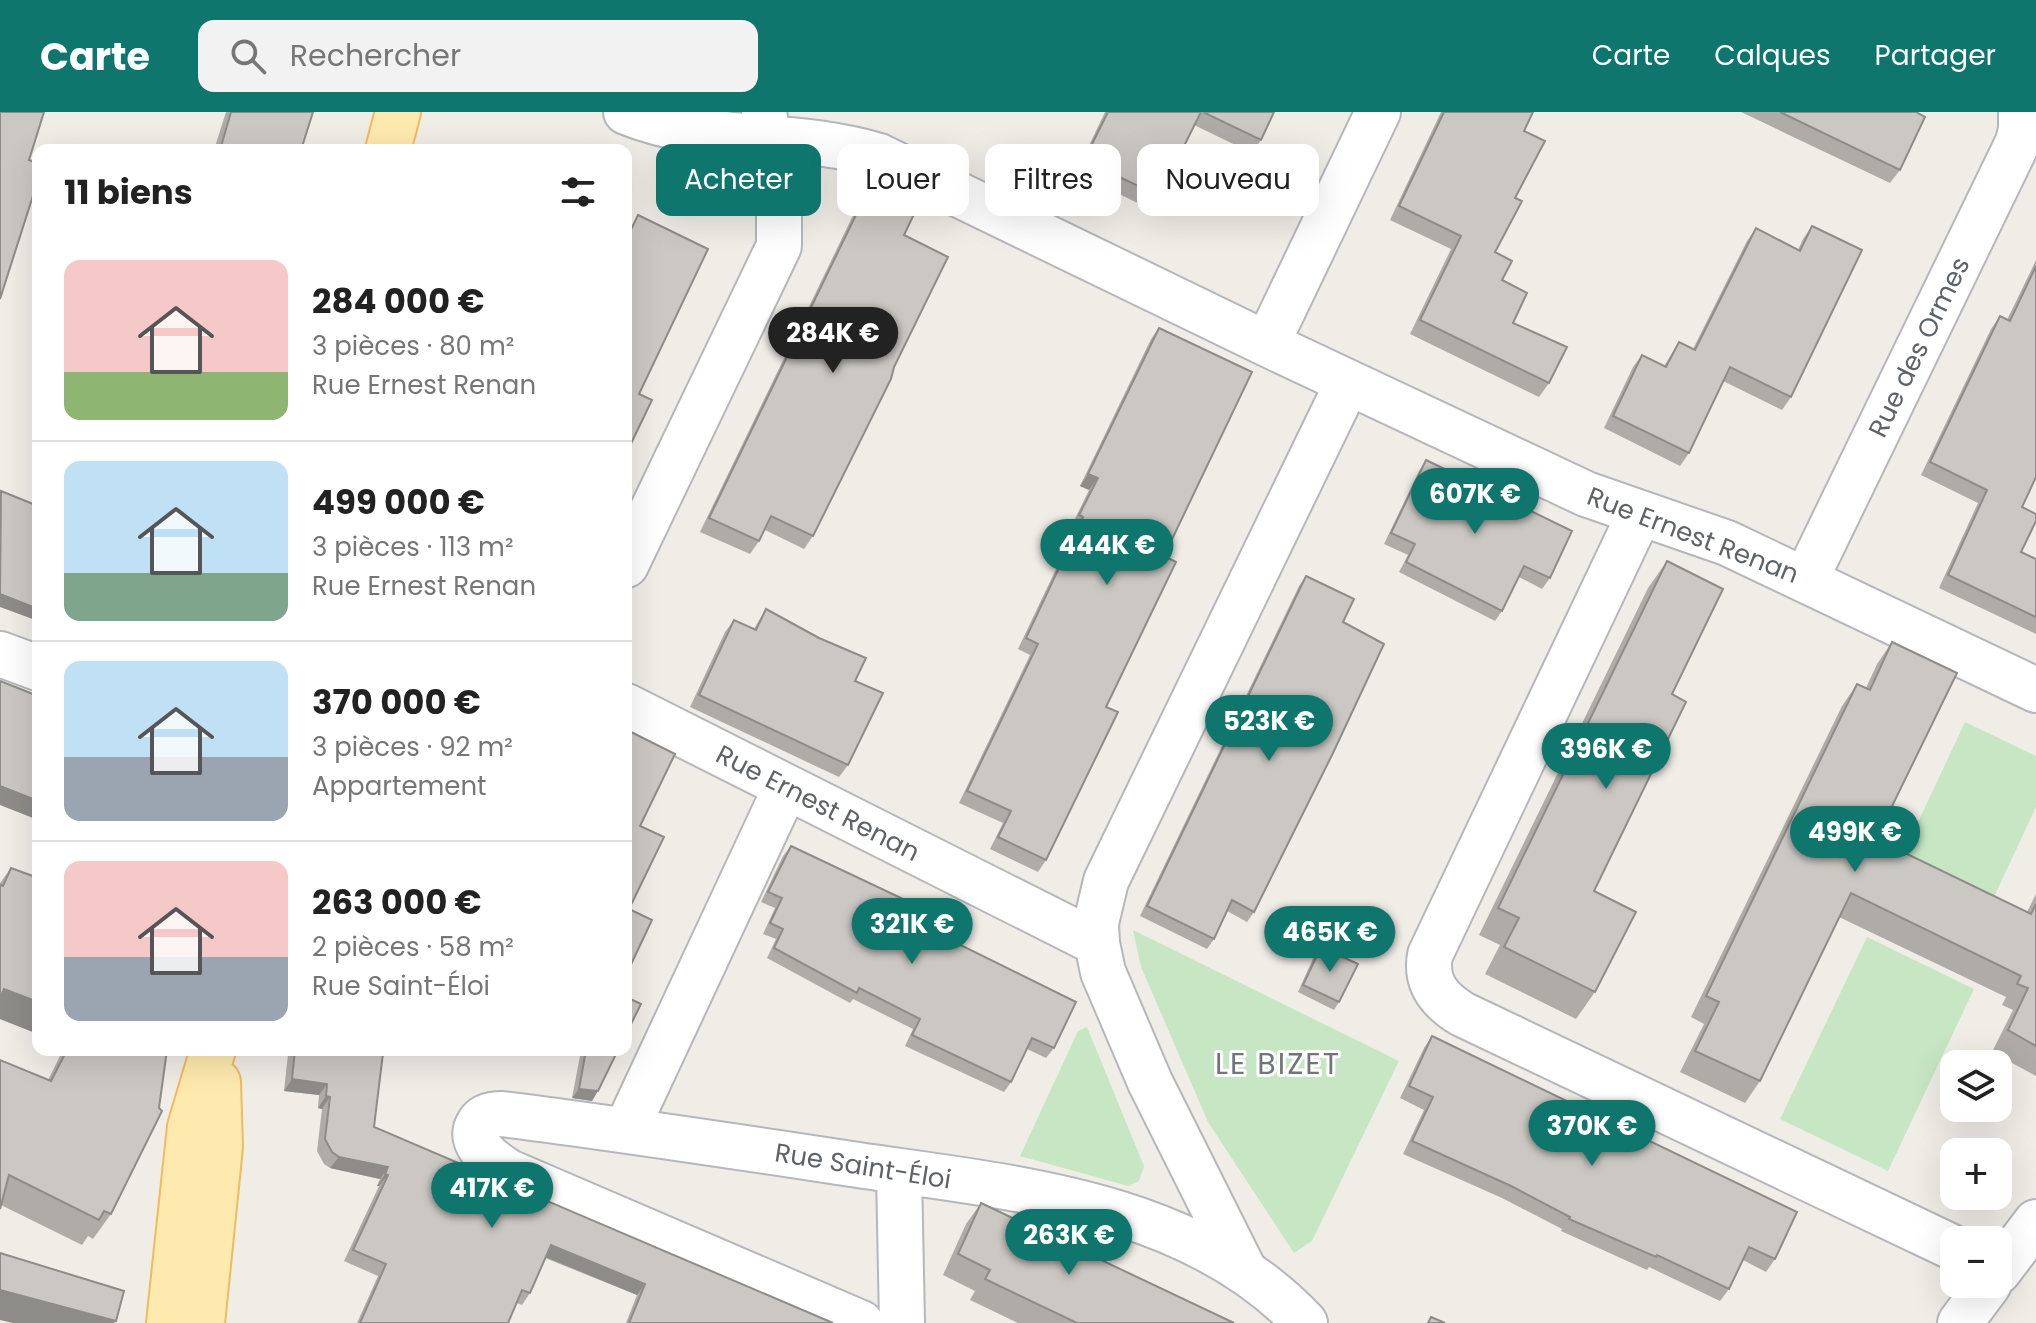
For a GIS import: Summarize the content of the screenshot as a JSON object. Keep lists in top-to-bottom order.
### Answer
{
  "streets": {
    "street": ["Rue des Ormes", "Rue Ernest Renan", "Rue Saint-Éloi"]
  },
  "crossings": [
    ["Rue des Ormes", "Rue Ernest Renan"]
  ],
  "districts": ["LE BIZET"],
  "page": {
    "header": "Carte",
    "search": "Rechercher",
    "nav": ["Carte", "Calques", "Partager"],
    "chip": [
      "Acheter",
      "Louer",
      "Filtres",
      "Nouveau"
    ],
    "heading": "11 biens",
    "list": [
      {
        "name": "284 000 €",
        "note": "3 pièces · 80 m² · Rue Ernest Renan"
      },
      {
        "name": "499 000 €",
        "note": "3 pièces · 113 m² · Rue Ernest Renan"
      },
      {
        "name": "370 000 €",
        "note": "3 pièces · 92 m² · Appartement"
      },
      {
        "name": "263 000 €",
        "note": "2 pièces · 58 m² · Rue Saint-Éloi"
      }
    ],
    "price": [
      "284K €",
      "607K €",
      "444K €",
      "523K €",
      "396K €",
      "499K €",
      "321K €",
      "465K €",
      "370K €",
      "417K €",
      "263K €"
    ],
    "map_buttons": ["+", "−"]
  }
}
